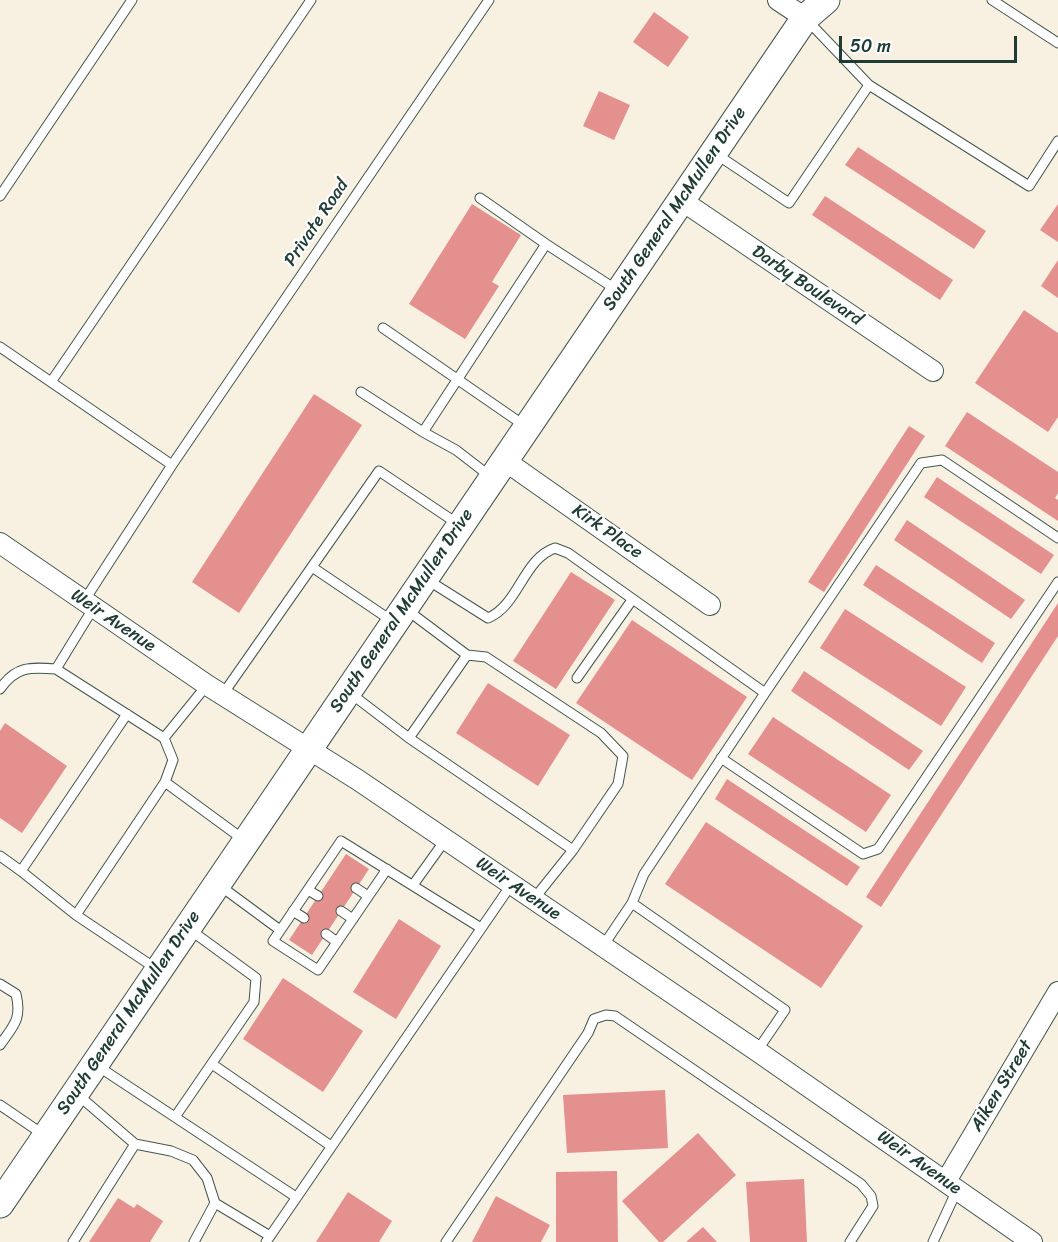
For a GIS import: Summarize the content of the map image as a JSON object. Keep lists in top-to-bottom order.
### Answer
{
  "streets": {
    "main road": ["South General McMullen Drive"],
    "street": [
      "Darby Boulevard",
      "Kirk Place",
      "Weir Avenue",
      "Aiken Street"
    ],
    "lane": ["Private Road"]
  },
  "crossings": [
    ["South General McMullen Drive", "Darby Boulevard"],
    ["South General McMullen Drive", "Kirk Place"],
    ["South General McMullen Drive", "Weir Avenue"],
    ["Private Road", "Weir Avenue"],
    ["Weir Avenue", "Aiken Street"]
  ],
  "scale_bar": "50 m"
}
